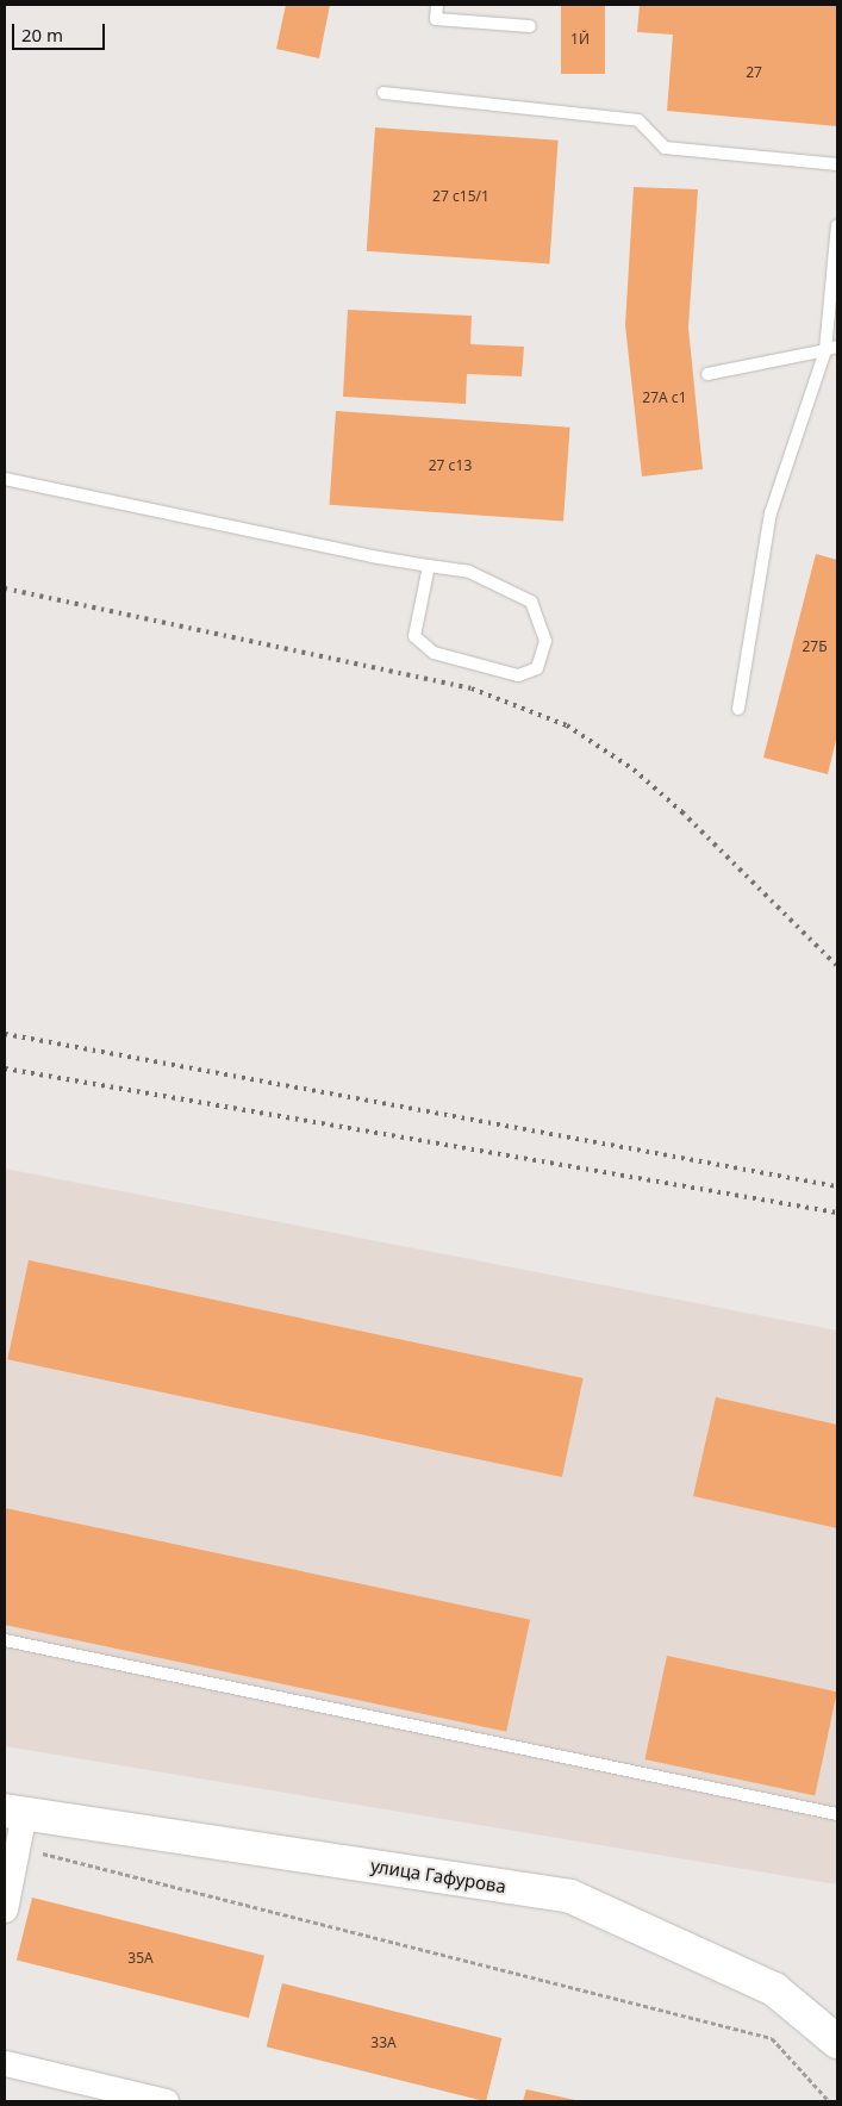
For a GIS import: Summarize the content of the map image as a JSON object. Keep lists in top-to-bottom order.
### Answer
{
  "streets": {
    "main road": ["улица Гафурова"]
  },
  "house_numbers": [
    "1Й",
    "27",
    "27 с15/1",
    "27А с1",
    "27 с13",
    "27Б",
    "35А",
    "33А"
  ],
  "scale_bar": "20 m"
}
